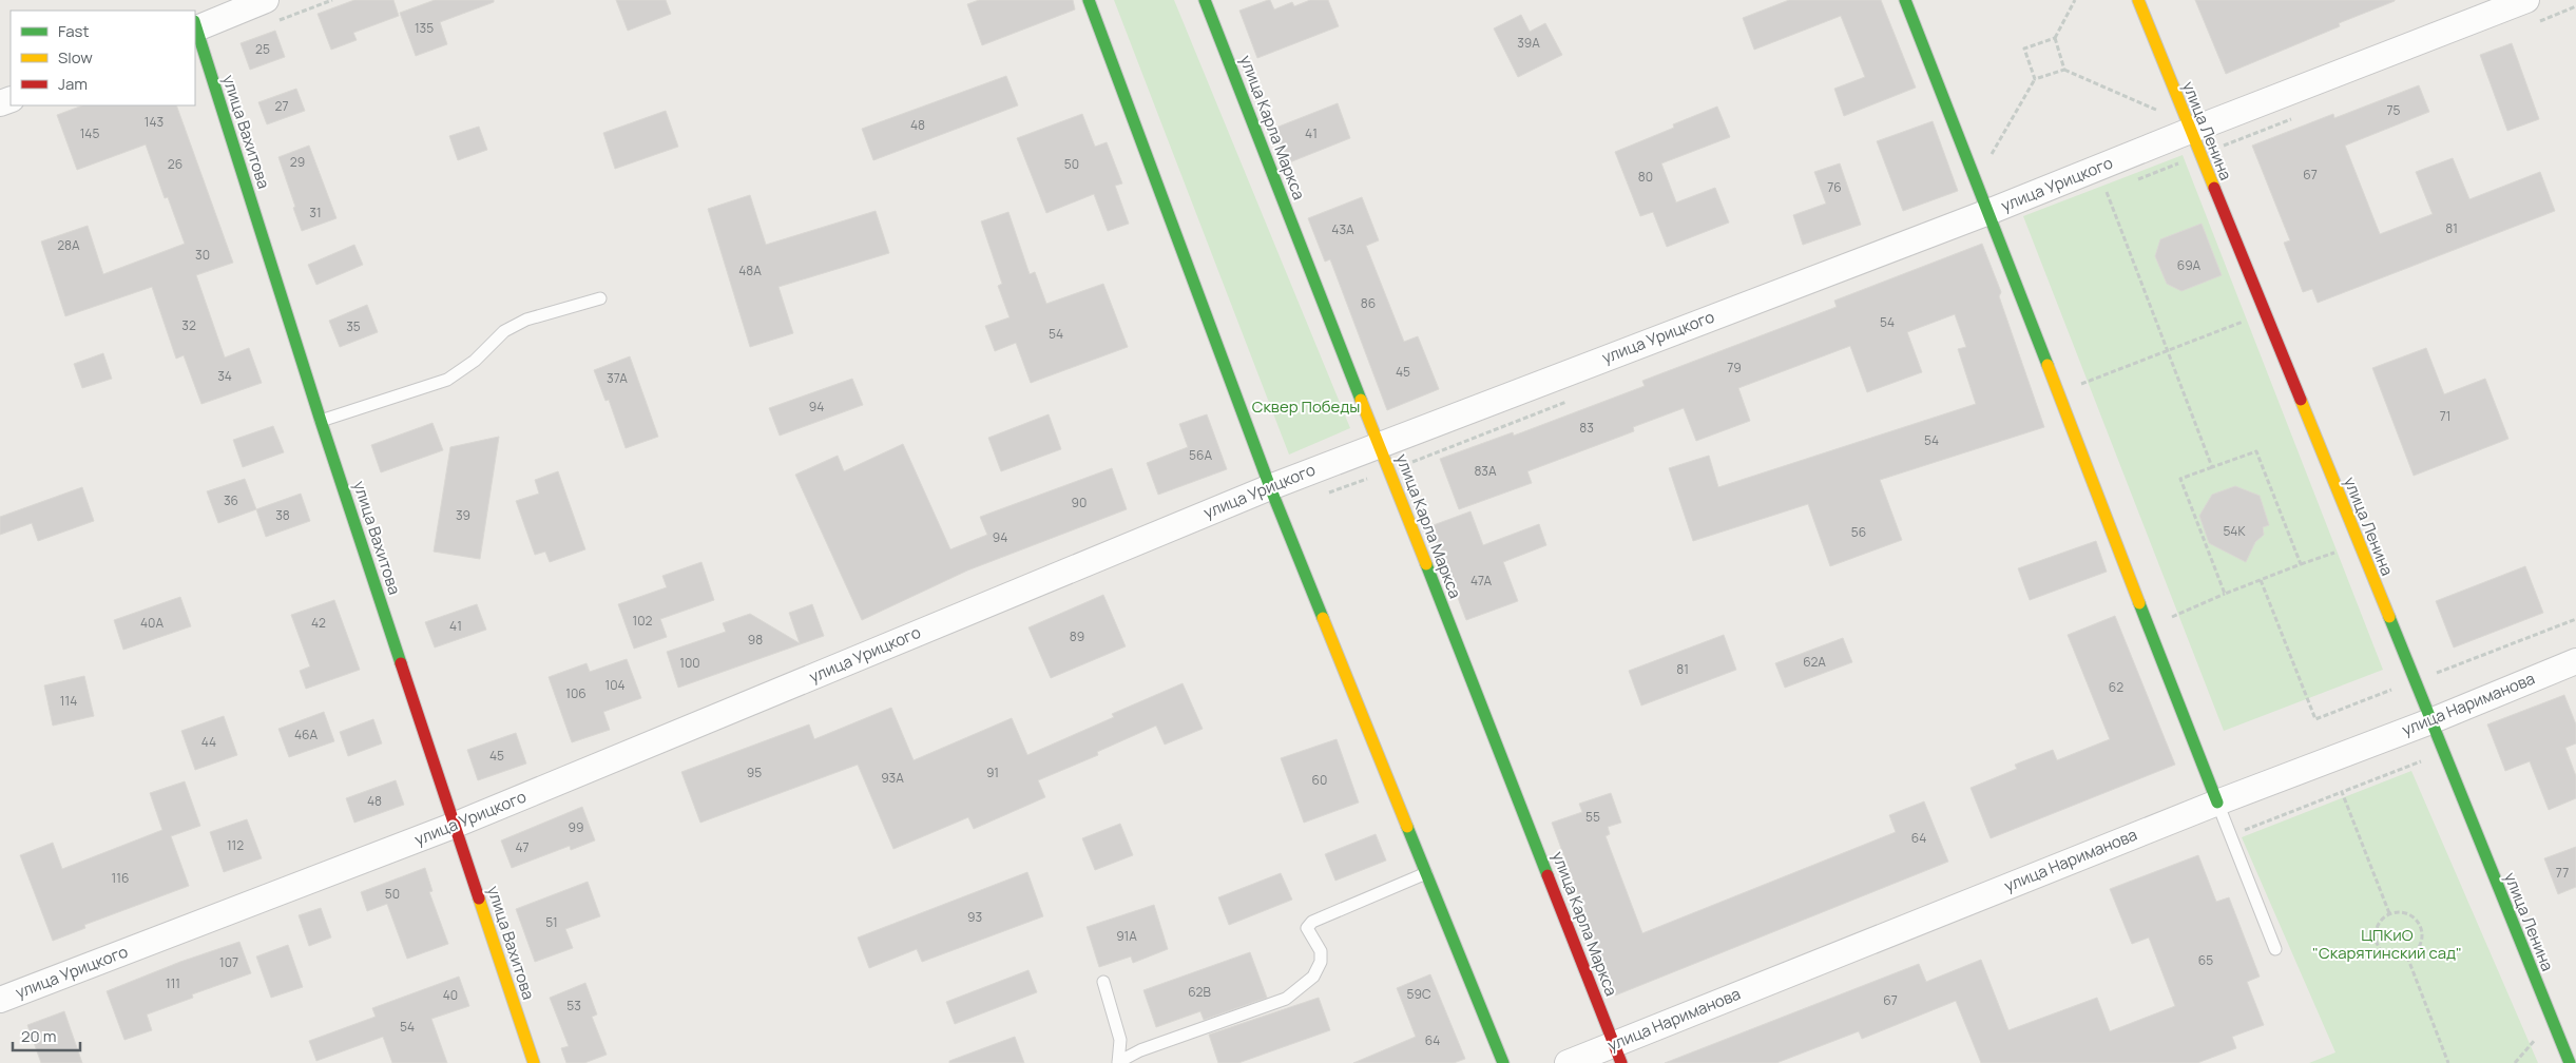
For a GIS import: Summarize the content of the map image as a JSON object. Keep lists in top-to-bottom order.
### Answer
{
  "streets": {
    "street": [
      "улица Карла Маркса",
      "улица Ленина",
      "улица Вахитова",
      "улица Урицкого",
      "улица Нариманова"
    ]
  },
  "crossings": [
    ["улица Карла Маркса", "улица Урицкого"],
    ["улица Карла Маркса", "улица Нариманова"],
    ["улица Ленина", "улица Урицкого"],
    ["улица Ленина", "улица Нариманова"],
    ["улица Вахитова", "улица Урицкого"]
  ],
  "parks": ["Сквер Победы", "ЦПКиО \"Скарятинский сад\""],
  "house_numbers": [
    "135",
    "39А",
    "25",
    "27",
    "75",
    "143",
    "48",
    "145",
    "41",
    "29",
    "26",
    "50",
    "67",
    "80",
    "76",
    "31",
    "81",
    "43А",
    "28А",
    "30",
    "69А",
    "48А",
    "86",
    "54",
    "32",
    "35",
    "54",
    "79",
    "45",
    "34",
    "37А",
    "94",
    "71",
    "83",
    "54",
    "56А",
    "83А",
    "36",
    "90",
    "38",
    "39",
    "54К",
    "56",
    "94",
    "47А",
    "102",
    "40А",
    "42",
    "41",
    "89",
    "98",
    "62А",
    "100",
    "81",
    "104",
    "62",
    "106",
    "114",
    "46А",
    "44",
    "45",
    "95",
    "91",
    "93А",
    "60",
    "48",
    "55",
    "99",
    "64",
    "112",
    "47",
    "77",
    "116",
    "50",
    "93",
    "51",
    "91А",
    "65",
    "107",
    "111",
    "62В",
    "59С",
    "40",
    "67",
    "53",
    "54",
    "64"
  ],
  "legend": ["Fast", "Slow", "Jam"],
  "scale_bar": "20 m"
}
